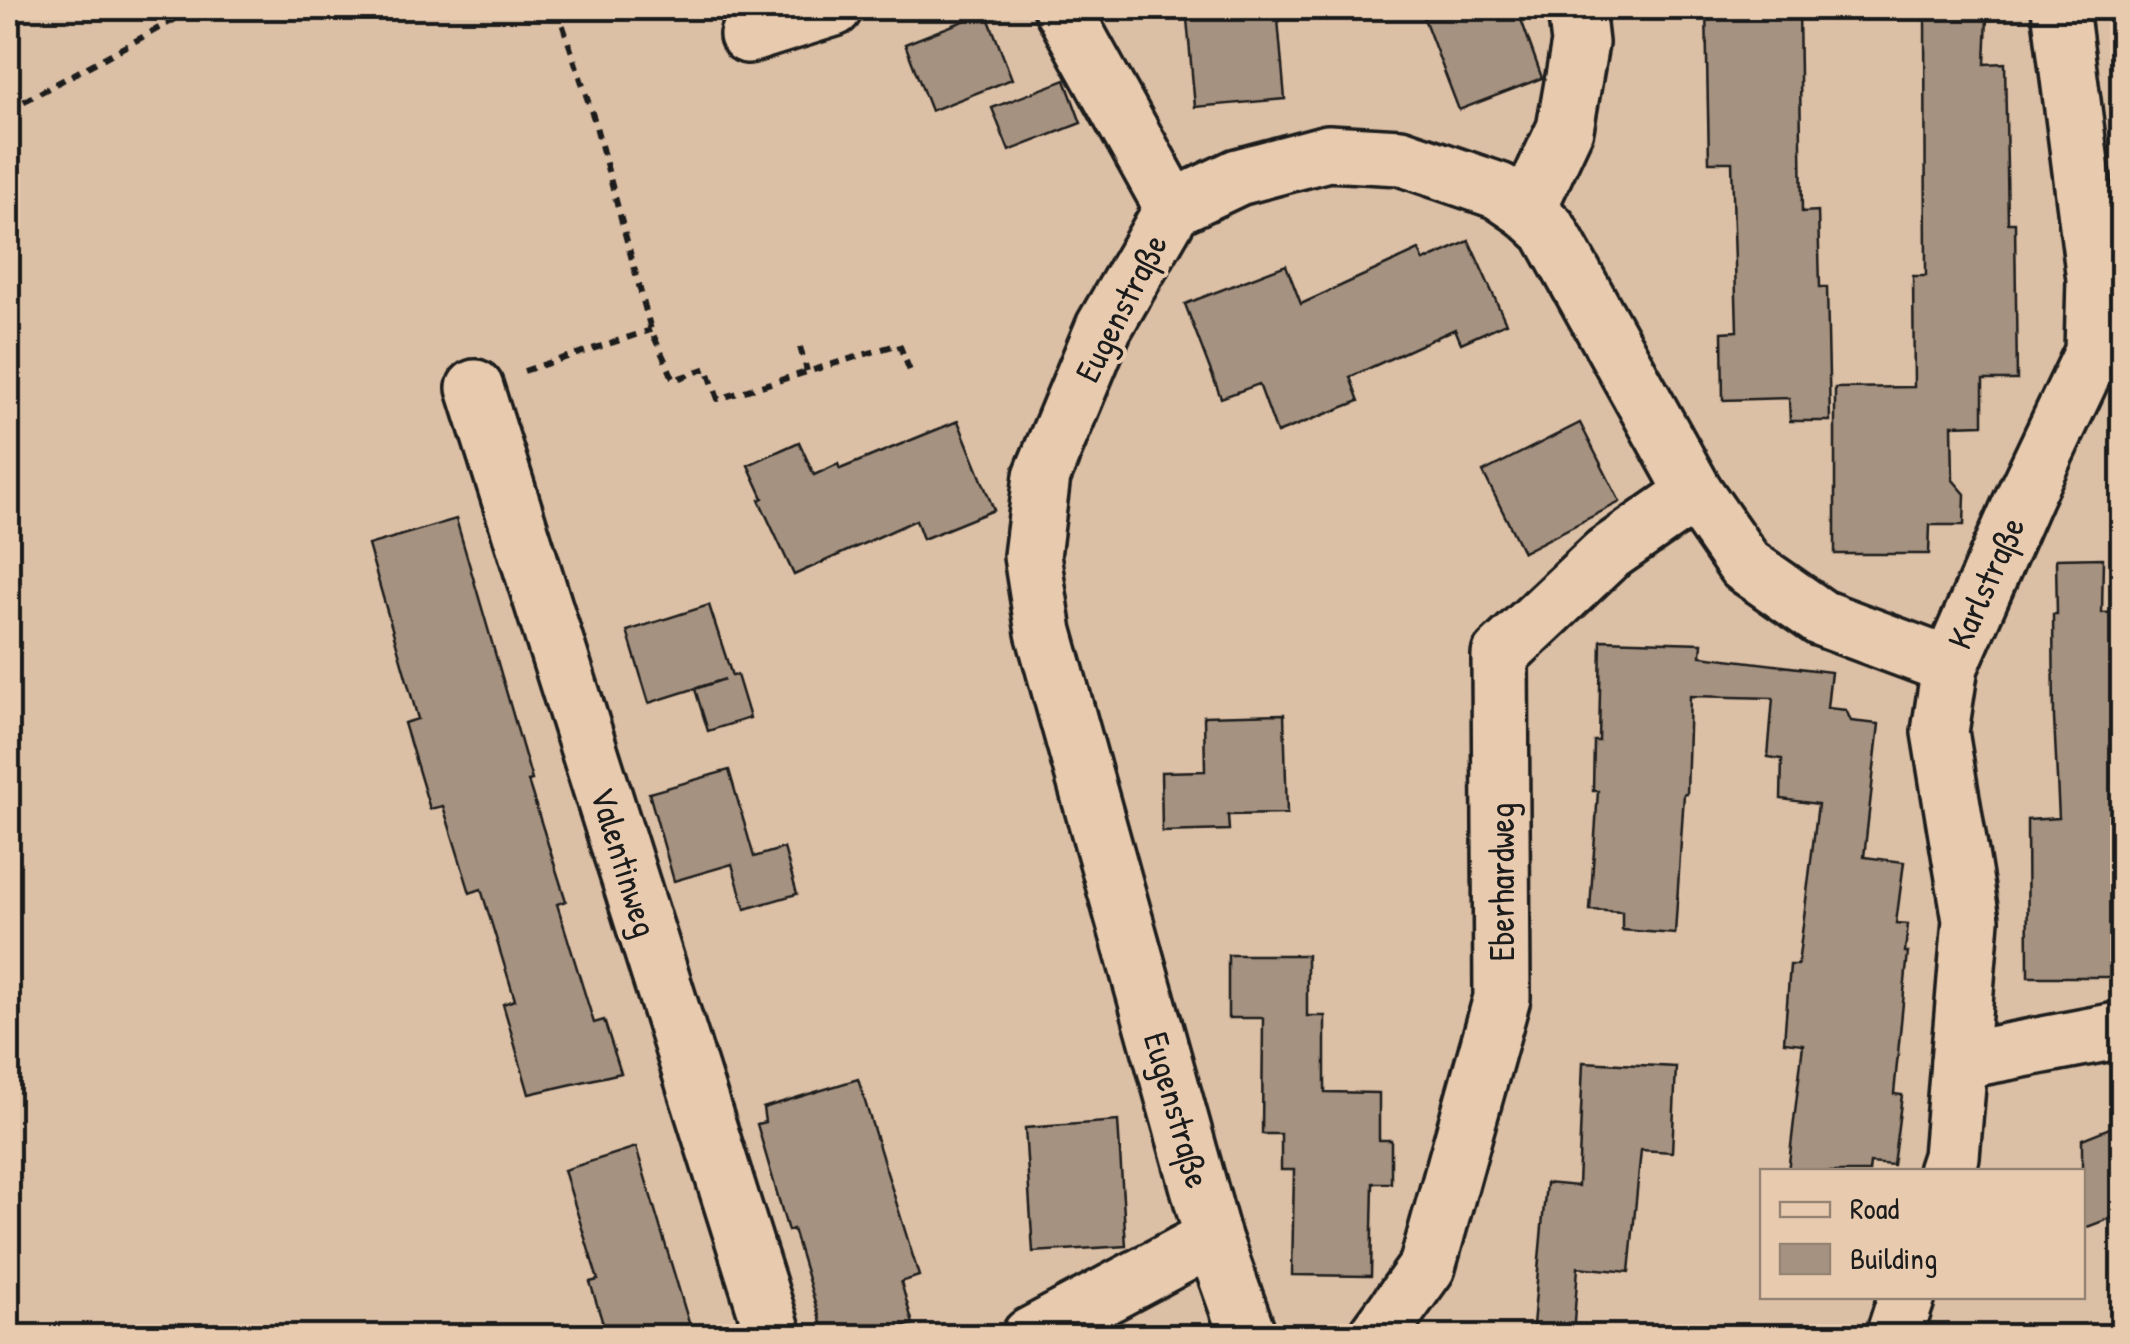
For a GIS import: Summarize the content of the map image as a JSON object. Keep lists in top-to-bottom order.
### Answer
{
  "streets": {
    "street": [
      "Eugenstraße",
      "Karlstraße",
      "Valentinweg",
      "Eberhardweg"
    ]
  },
  "crossings": [
    ["Eugenstraße", "Karlstraße"],
    ["Eugenstraße", "Eberhardweg"]
  ],
  "legend": ["Road", "Building"]
}
